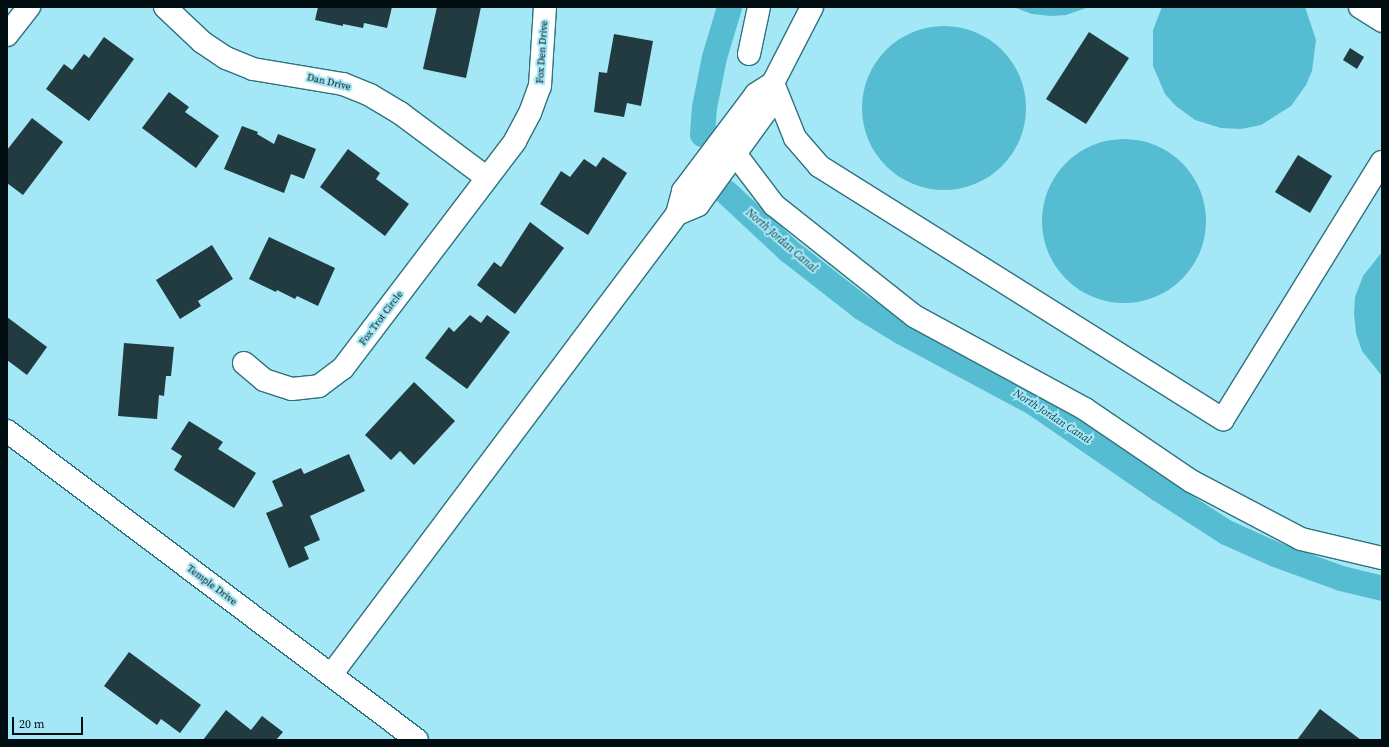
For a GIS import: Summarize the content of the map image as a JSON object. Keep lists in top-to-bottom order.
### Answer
{
  "streets": {
    "street": [
      "Fox Den Drive",
      "Dan Drive",
      "Fox Trot Circle",
      "Temple Drive"
    ]
  },
  "crossings": [
    ["Fox Den Drive", "Dan Drive"],
    ["Fox Den Drive", "Fox Trot Circle"],
    ["Dan Drive", "Fox Trot Circle"]
  ],
  "water": ["North Jordan Canal"],
  "scale_bar": "20 m"
}
